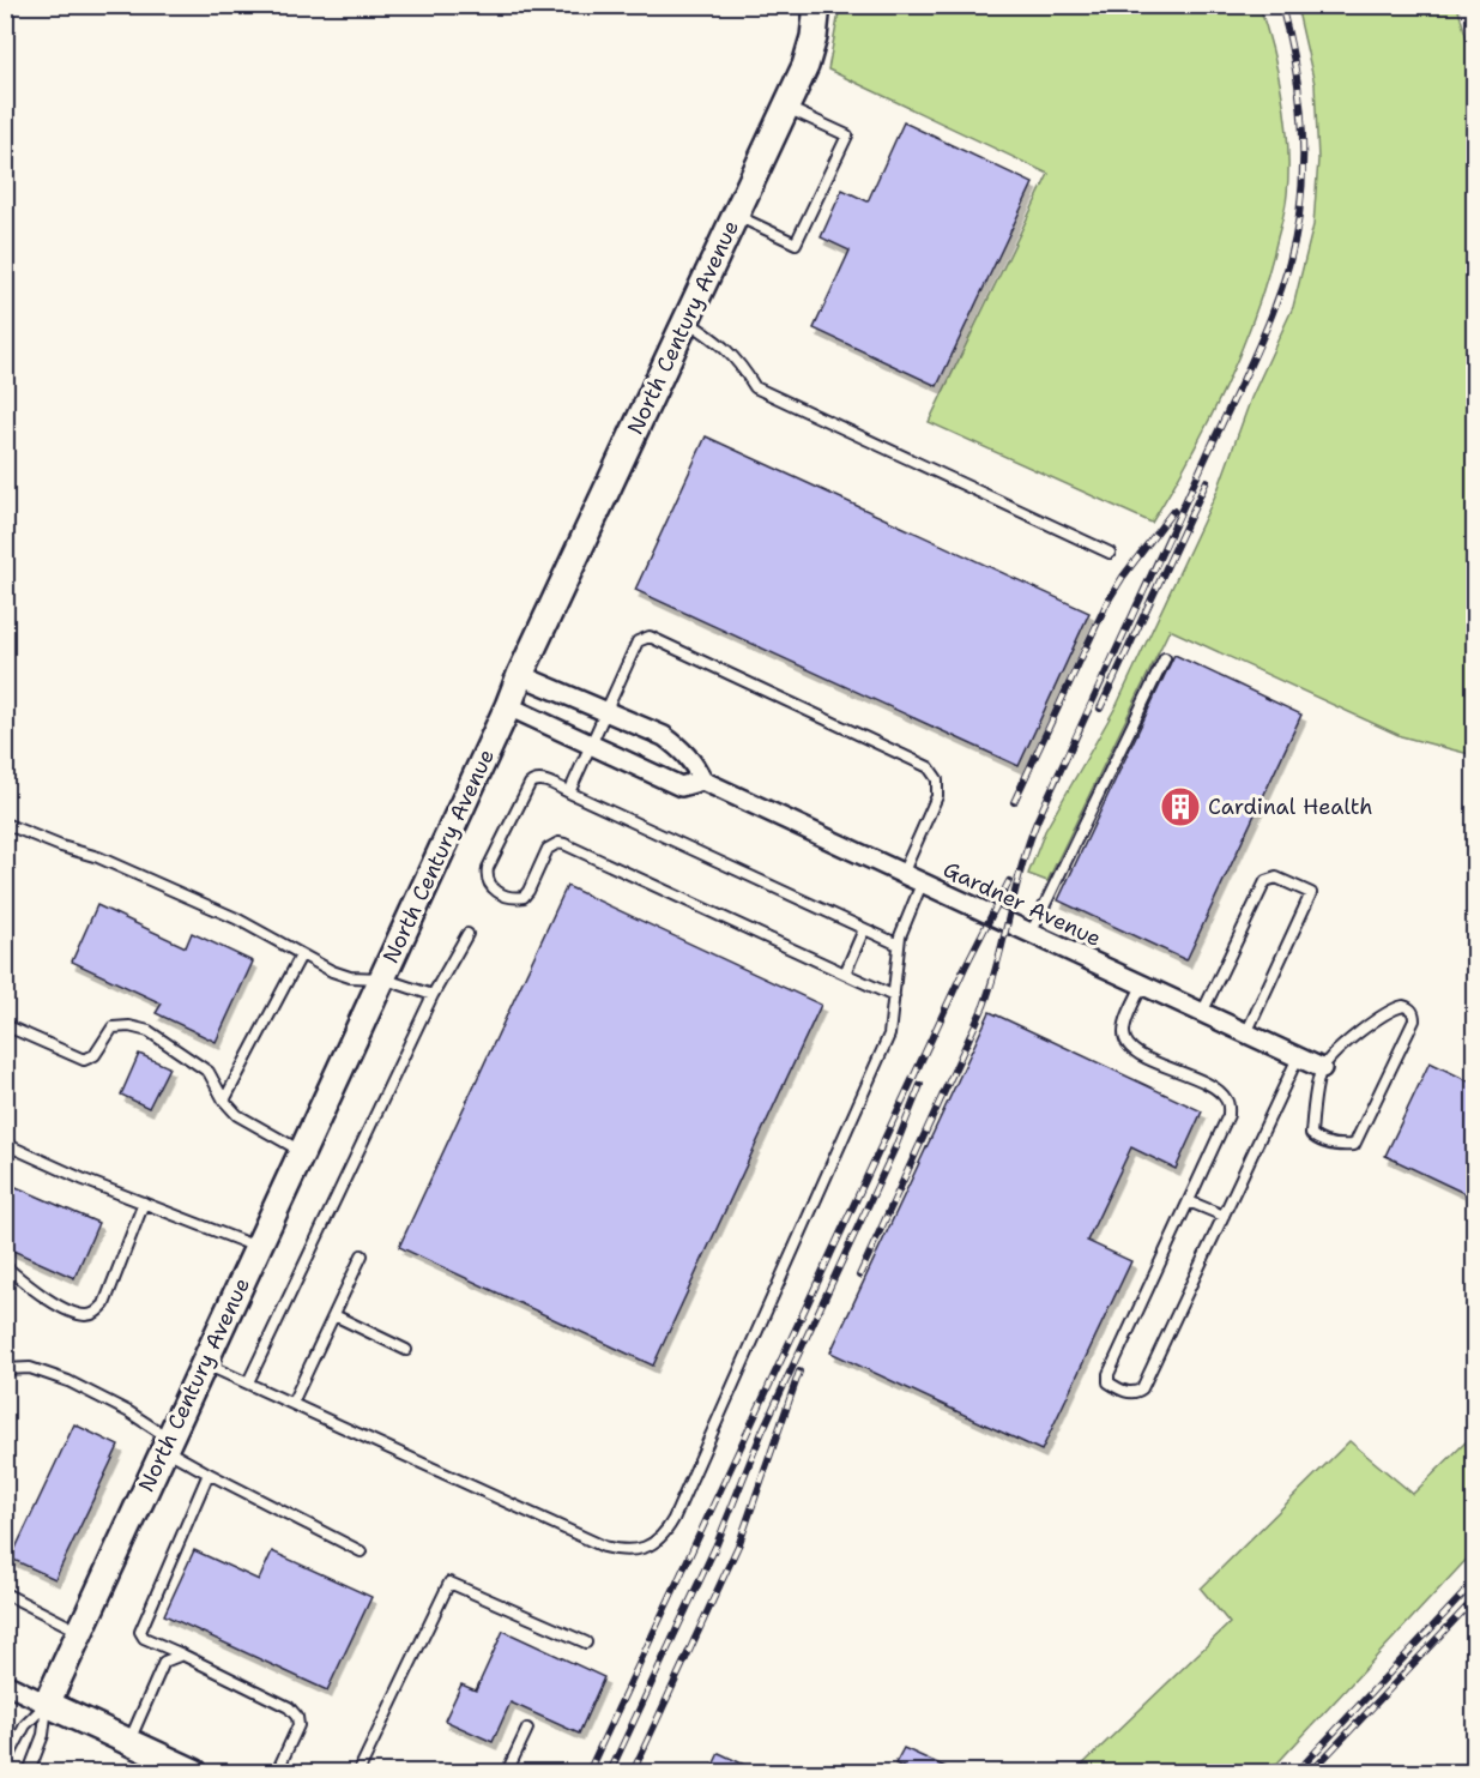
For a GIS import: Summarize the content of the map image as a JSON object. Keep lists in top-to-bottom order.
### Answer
{
  "streets": {
    "street": ["North Century Avenue", "Gardner Avenue"]
  },
  "crossings": [
    ["North Century Avenue", "Gardner Avenue"]
  ],
  "places": {
    "building": ["Cardinal Health"]
  }
}
